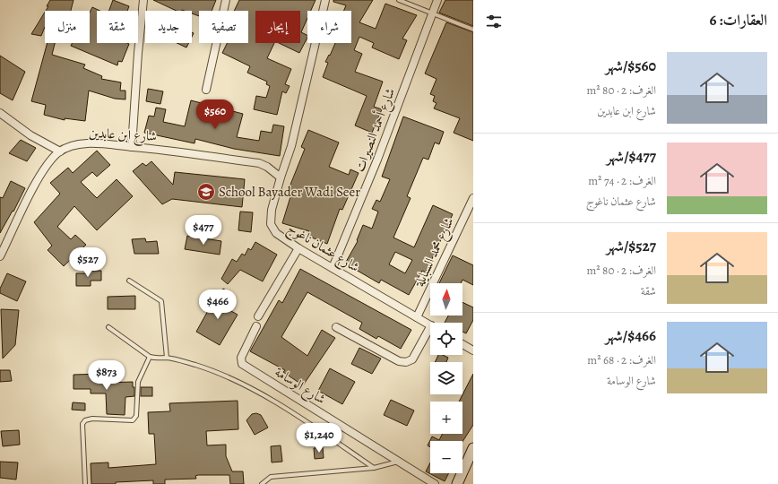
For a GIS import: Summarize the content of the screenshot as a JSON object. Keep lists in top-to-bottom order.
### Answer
{
  "streets": {
    "street": [
      "شارع أحمد النصيرات",
      "شارع ابن عابدين",
      "شارع عثمان ناغوج",
      "شارع محمد السبايلة",
      "شارع الوسامة"
    ]
  },
  "crossings": [
    ["شارع أحمد النصيرات", "شارع عثمان ناغوج"],
    ["شارع ابن عابدين", "شارع عثمان ناغوج"],
    ["شارع عثمان ناغوج", "شارع محمد السبايلة"]
  ],
  "places": {
    "school or university": ["School Bayader Wadi Seer"]
  },
  "north": "top",
  "page": {
    "heading": "العقارات: 6",
    "chip": [
      "شراء",
      "إيجار",
      "تصفية",
      "جديد",
      "شقة",
      "منزل"
    ],
    "list": [
      {
        "name": "$560/شهر",
        "note": "الغرف: 2 · 80 m² · شارع ابن عابدين"
      },
      {
        "name": "$477/شهر",
        "note": "الغرف: 2 · 74 m² · شارع عثمان ناغوج"
      },
      {
        "name": "$527/شهر",
        "note": "الغرف: 2 · 80 m² · شقة"
      },
      {
        "name": "$466/شهر",
        "note": "الغرف: 2 · 68 m² · شارع الوسامة"
      }
    ],
    "price": [
      "$560",
      "$477",
      "$527",
      "$466",
      "$873",
      "$1,240"
    ],
    "map_buttons": ["+", "−"]
  }
}
